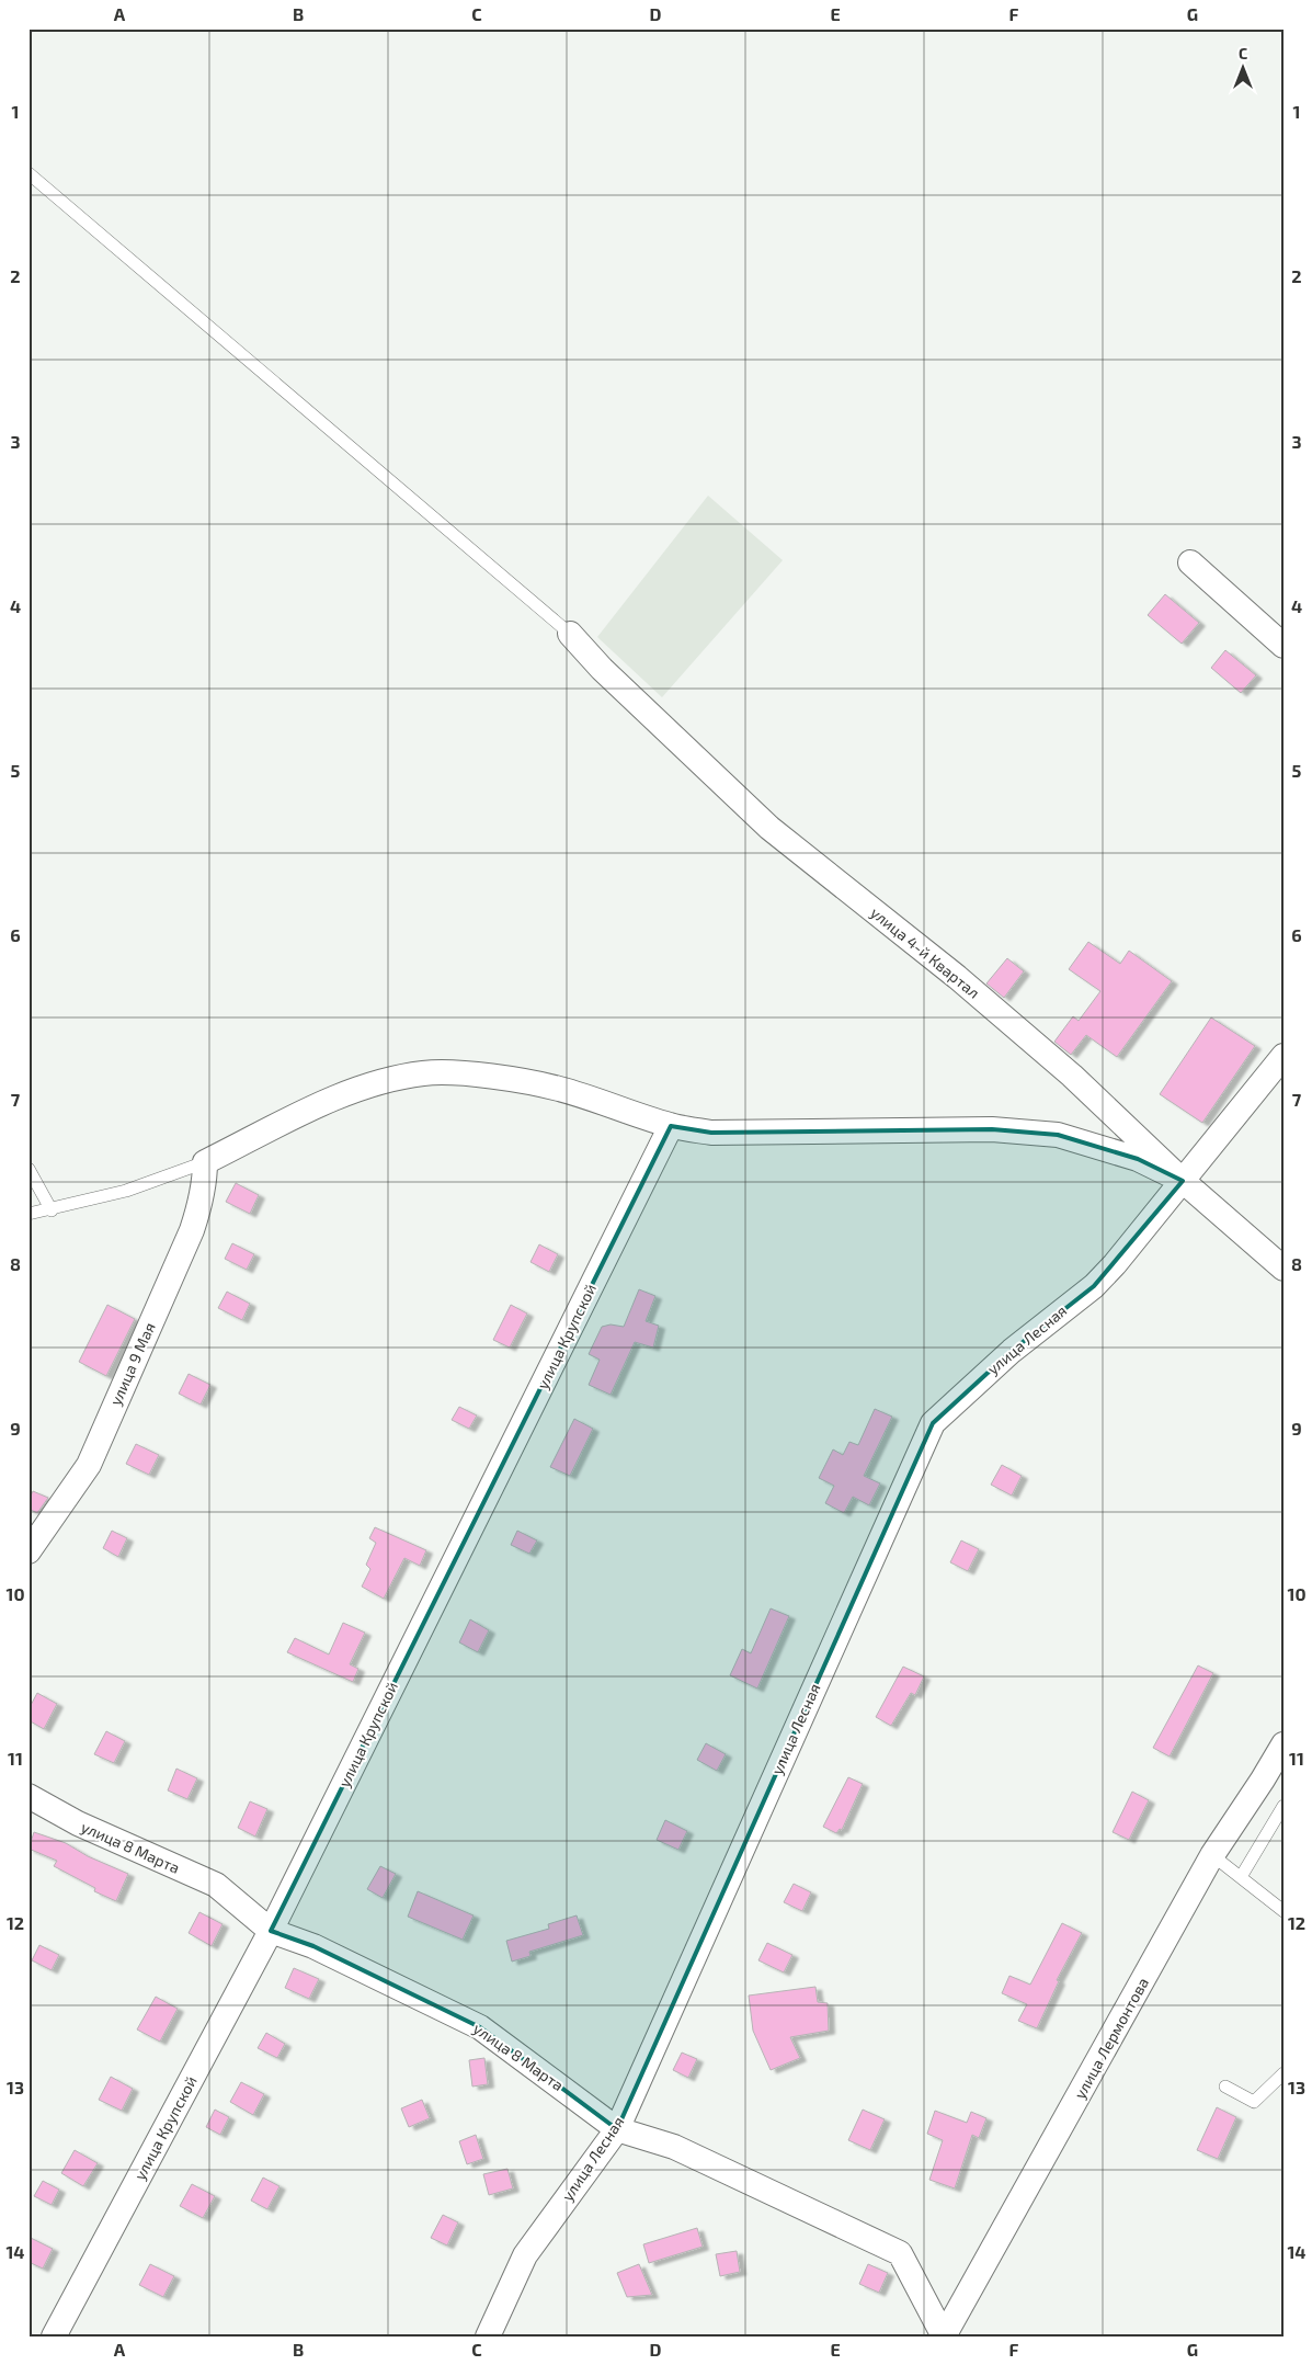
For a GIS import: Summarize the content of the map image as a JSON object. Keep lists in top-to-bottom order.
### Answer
{
  "streets": {
    "street": [
      "улица 4-й Квартал",
      "улица Крупской",
      "улица Лесная",
      "улица 9 Мая",
      "улица 8 Марта",
      "улица Лермонтова"
    ]
  },
  "crossings": [
    ["улица 4-й Квартал", "улица Лесная"],
    ["улица Крупской", "улица 8 Марта"],
    ["улица Лесная", "улица 8 Марта"],
    ["улица 8 Марта", "улица Лермонтова"]
  ],
  "north": "top",
  "grid": {
    "columns": [
      "A",
      "B",
      "C",
      "D",
      "E",
      "F",
      "G"
    ],
    "rows": [
      "1",
      "2",
      "3",
      "4",
      "5",
      "6",
      "7",
      "8",
      "9",
      "10",
      "11",
      "12",
      "13",
      "14"
    ]
  }
}
